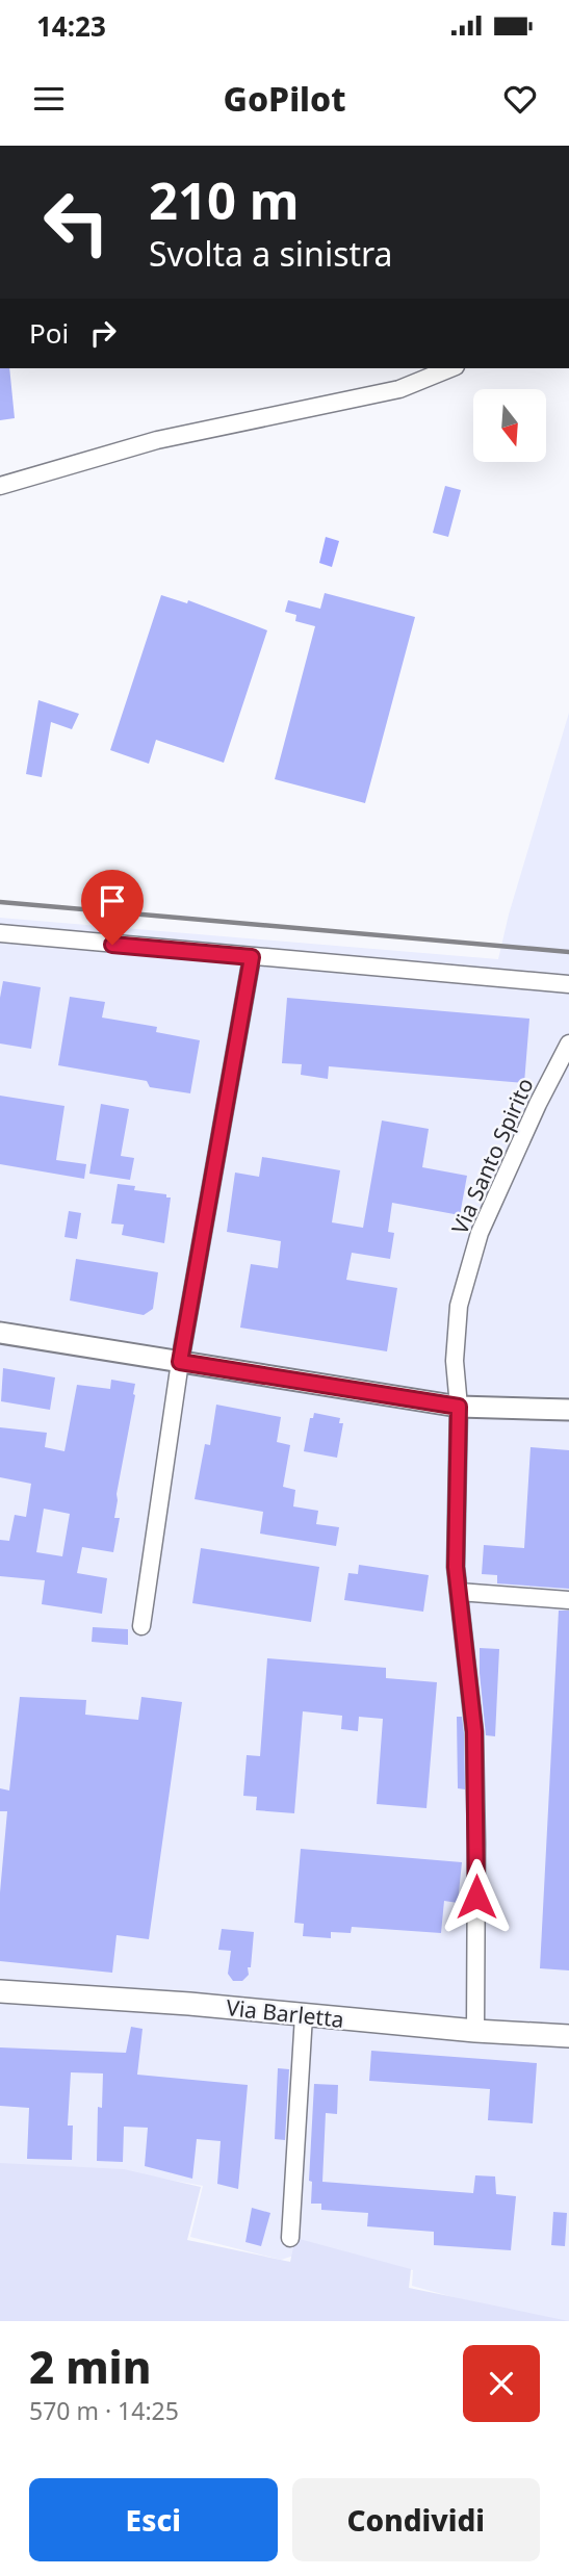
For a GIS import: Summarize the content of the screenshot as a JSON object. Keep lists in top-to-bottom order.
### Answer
{
  "streets": {
    "main road": ["Via Barletta"],
    "street": ["Via Santo Spirito"]
  },
  "crossings": [
    ["Via Santo Spirito", "Via Barletta"]
  ],
  "north": "bottom",
  "page": {
    "status": "14:23",
    "header": "GoPilot",
    "turn": ["210 m", "Svolta a sinistra"],
    "then": "Poi",
    "heading": ["2 min", "570 m · 14:25"],
    "buttons": ["Esci", "Condividi"]
  }
}
